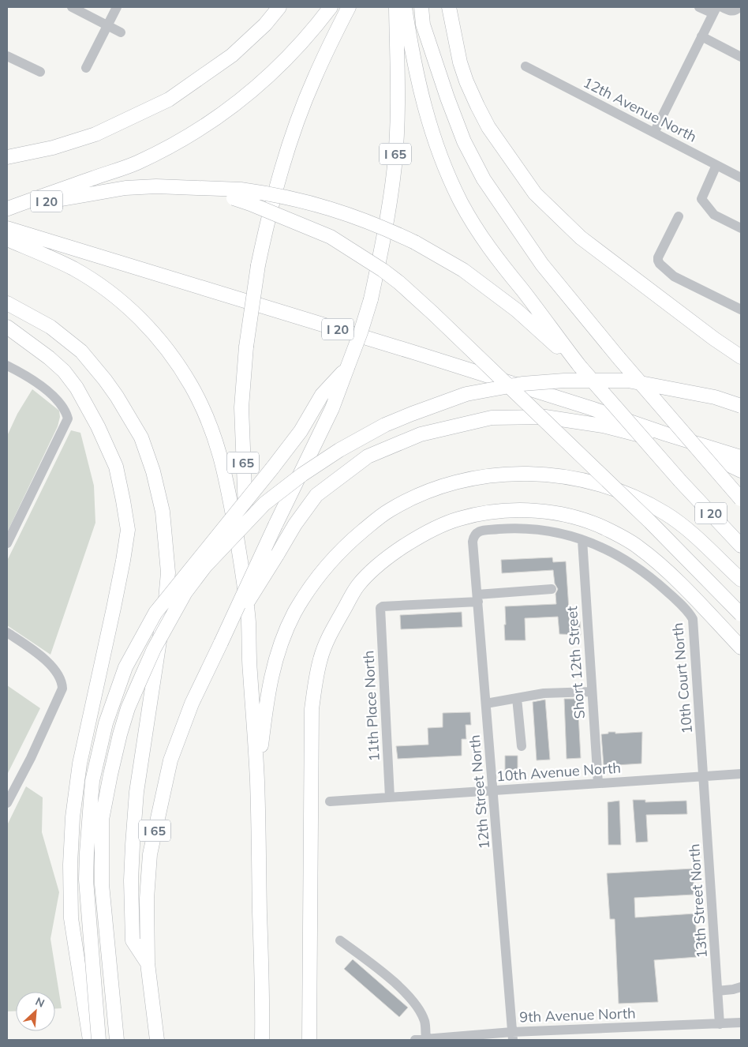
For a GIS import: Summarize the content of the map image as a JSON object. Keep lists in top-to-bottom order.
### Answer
{
  "streets": {
    "highway": ["I 65", "I 20"],
    "street": [
      "12th Avenue North",
      "Short 12th Street",
      "10th Court North",
      "11th Place North",
      "10th Avenue North",
      "12th Street North",
      "13th Street North",
      "9th Avenue North"
    ]
  },
  "crossings": [
    ["Short 12th Street", "10th Court North"],
    ["Short 12th Street", "10th Avenue North"],
    ["10th Court North", "10th Avenue North"],
    ["10th Court North", "12th Street North"],
    ["10th Court North", "13th Street North"],
    ["11th Place North", "10th Avenue North"],
    ["11th Place North", "12th Street North"],
    ["10th Avenue North", "12th Street North"],
    ["10th Avenue North", "13th Street North"],
    ["12th Street North", "9th Avenue North"],
    ["13th Street North", "9th Avenue North"]
  ],
  "north": "top right"
}
